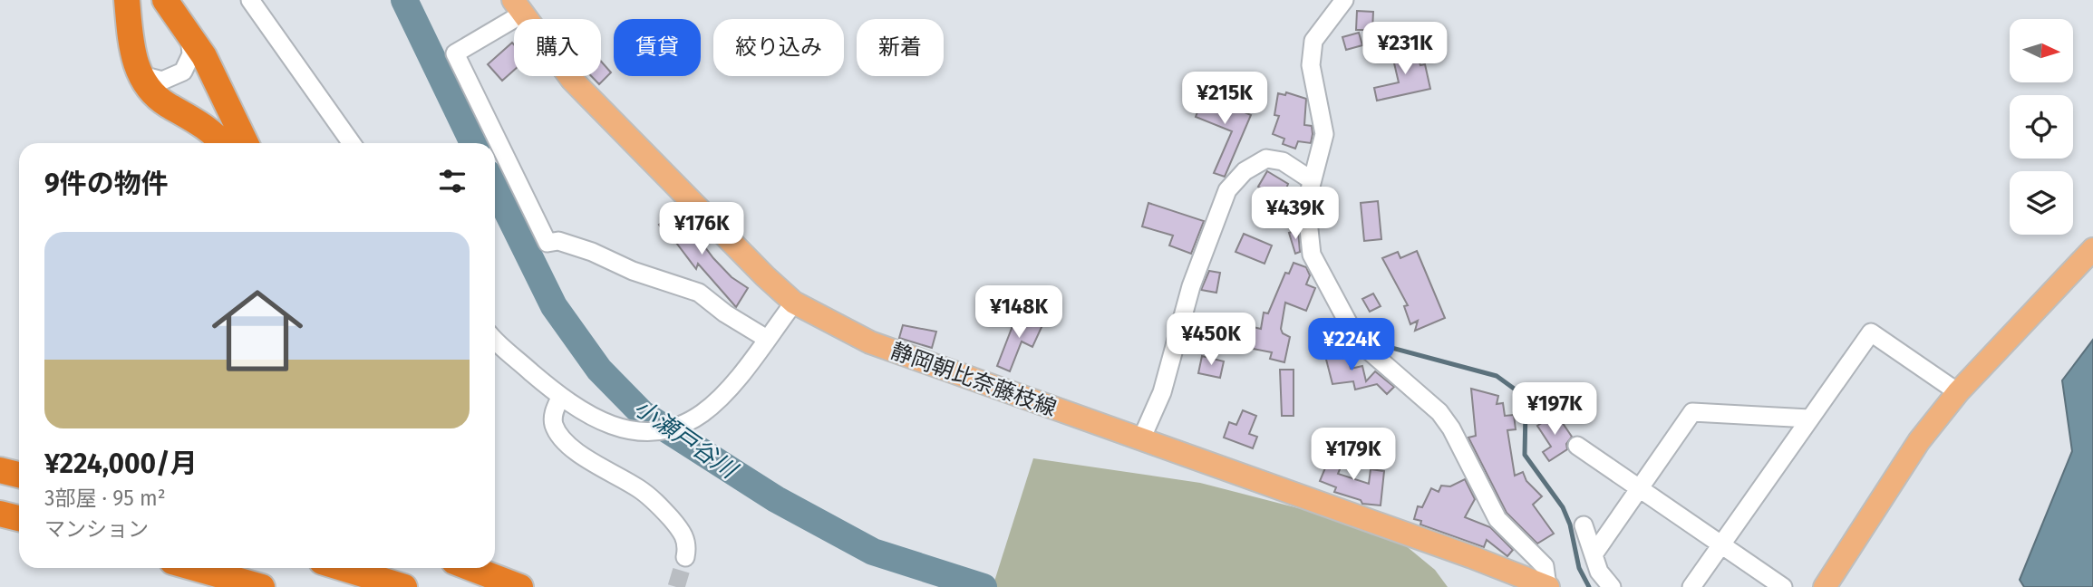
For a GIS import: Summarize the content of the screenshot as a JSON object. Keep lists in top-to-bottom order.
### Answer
{
  "streets": {
    "main road": ["静岡朝比奈藤枝線"]
  },
  "water": ["小瀬戸谷川"],
  "north": "right",
  "page": {
    "chip": [
      "購入",
      "賃貸",
      "絞り込み",
      "新着"
    ],
    "price": [
      "¥231K",
      "¥215K",
      "¥439K",
      "¥176K",
      "¥148K",
      "¥450K",
      "¥224K",
      "¥197K",
      "¥179K"
    ],
    "heading": "9件の物件",
    "list": [
      {
        "name": "¥224,000/月",
        "note": "3部屋 · 95 m² · マンション"
      }
    ]
  }
}
